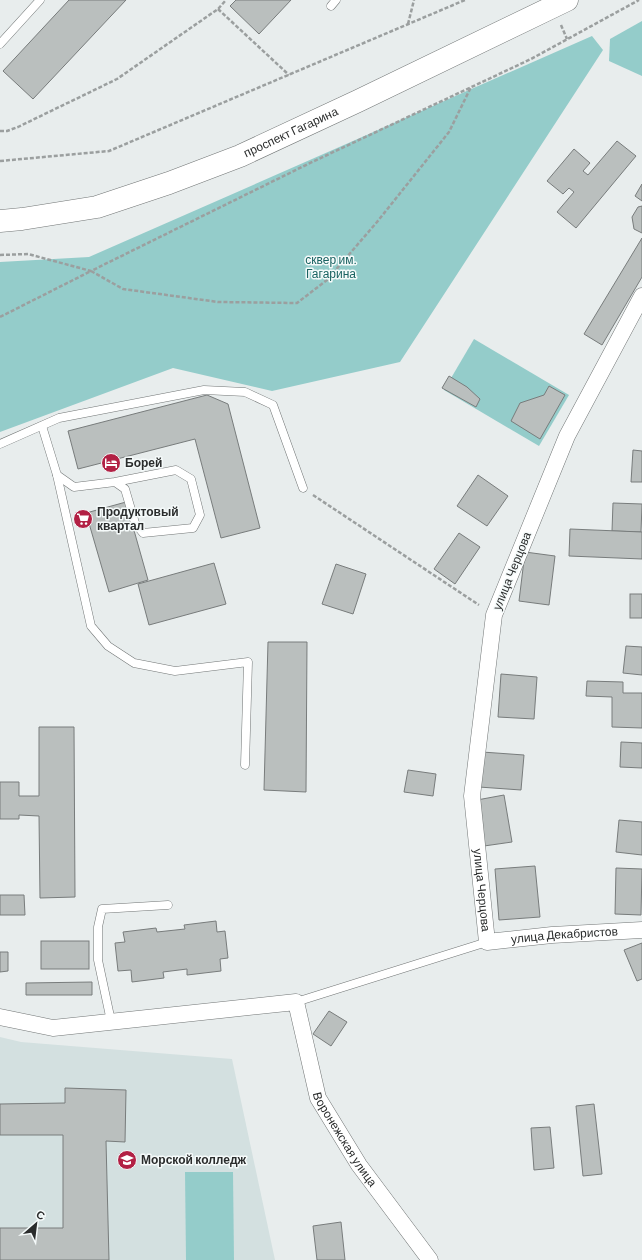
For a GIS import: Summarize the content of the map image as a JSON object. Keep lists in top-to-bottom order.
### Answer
{
  "streets": {
    "main road": ["проспект Гагарина"],
    "street": ["улица Черцова", "улица Декабристов", "Воронежская улица"]
  },
  "crossings": [
    ["улица Черцова", "улица Декабристов"]
  ],
  "parks": ["сквер им. Гагарина"],
  "places": {
    "hotel": ["Борей"],
    "supermarket": ["Продуктовый квартал"],
    "school or university": ["Морской колледж"]
  },
  "north": "top right"
}
